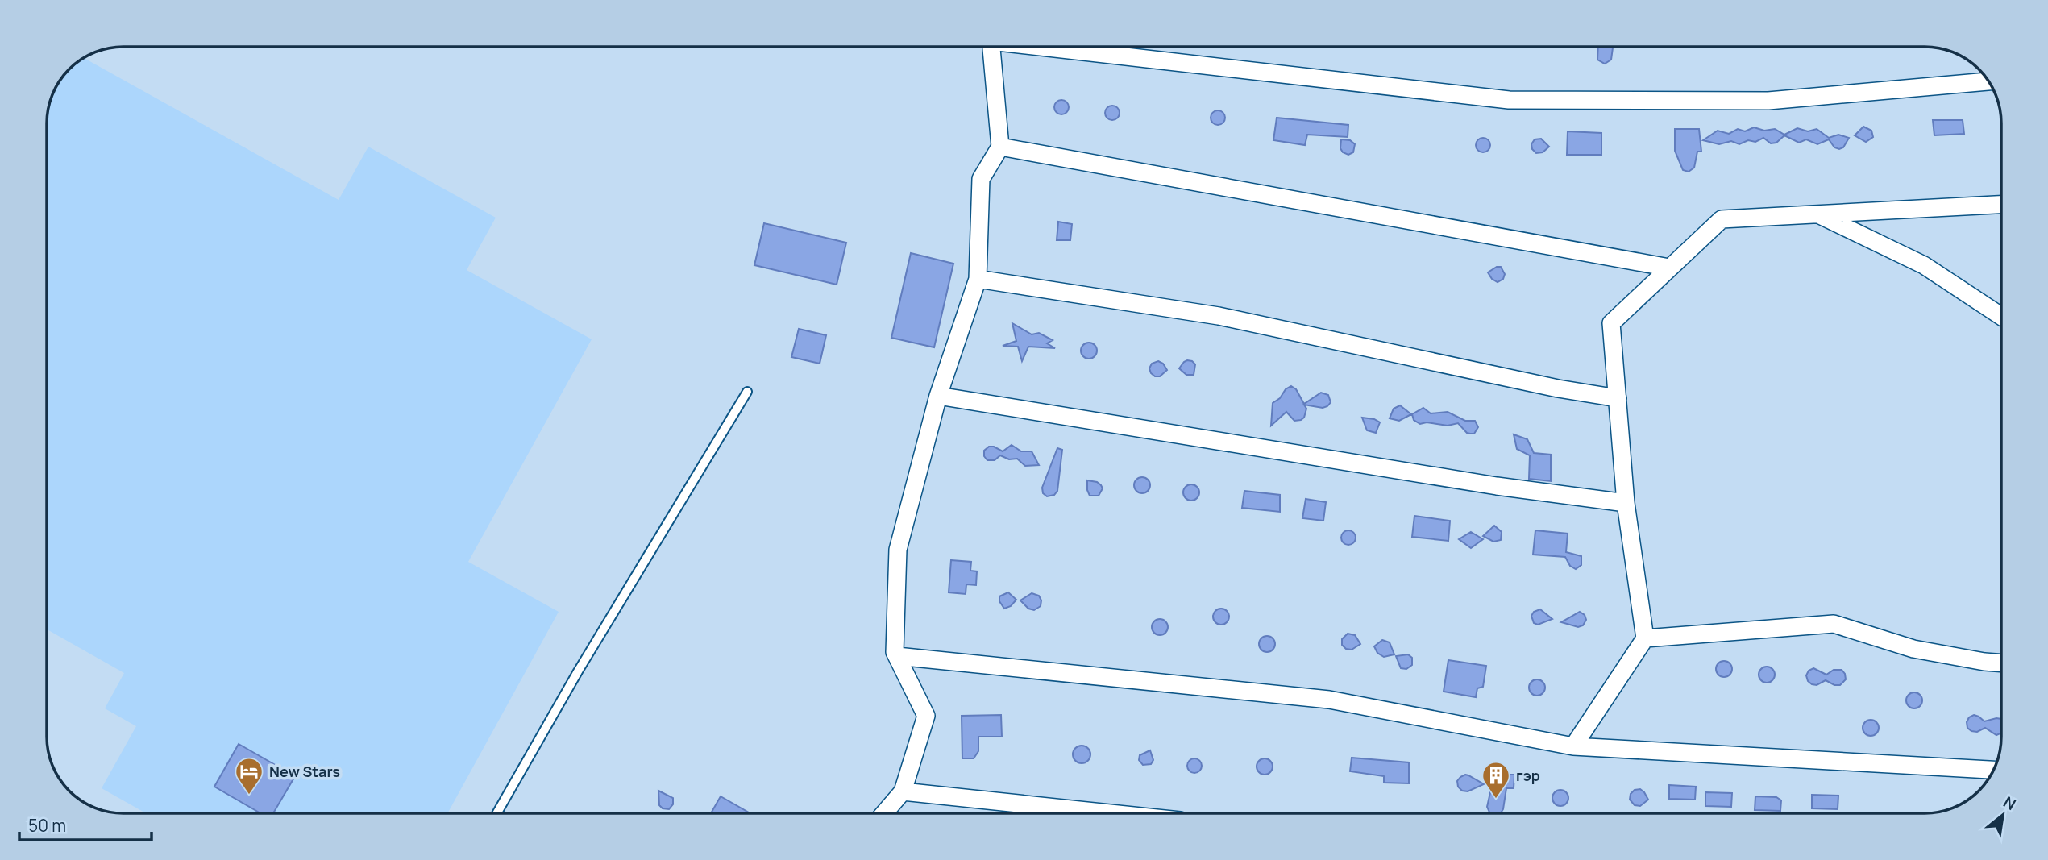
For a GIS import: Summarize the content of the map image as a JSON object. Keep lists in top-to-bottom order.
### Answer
{
  "places": {
    "hotel": ["New Stars"],
    "building": ["гэр"]
  },
  "scale_bar": "50 m",
  "north": "top right"
}
